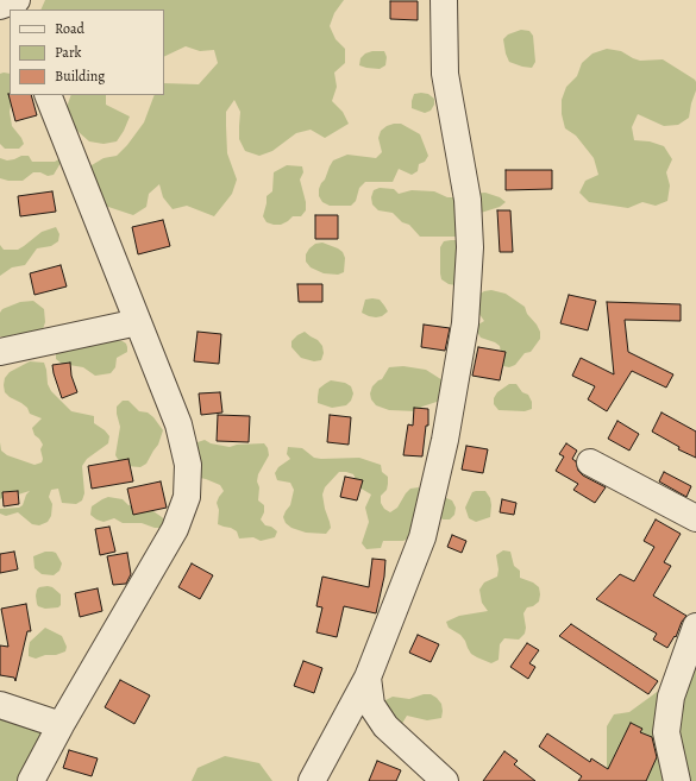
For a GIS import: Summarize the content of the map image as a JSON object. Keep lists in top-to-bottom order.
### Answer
{
  "legend": ["Road", "Park", "Building"]
}
